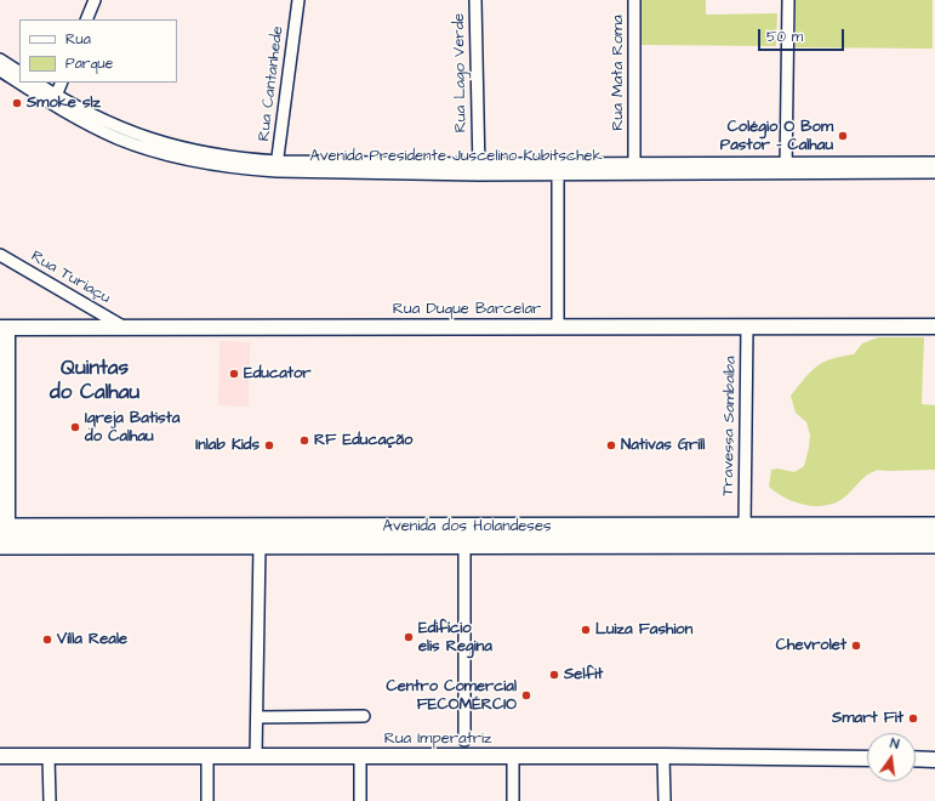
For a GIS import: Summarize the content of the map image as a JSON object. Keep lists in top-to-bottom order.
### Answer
{
  "streets": {
    "main road": ["Avenida dos Holandeses"],
    "street": [
      "Rua Lago Verde",
      "Rua Mata Roma",
      "Rua Cantanhede",
      "Avenida Presidente Juscelino Kubitschek",
      "Rua Turiaçu",
      "Rua Duque Barcelar",
      "Travessa Sambaíba",
      "Rua Imperatriz"
    ]
  },
  "crossings": [
    ["Rua Lago Verde", "Avenida Presidente Juscelino Kubitschek"],
    ["Rua Mata Roma", "Avenida Presidente Juscelino Kubitschek"],
    ["Rua Cantanhede", "Avenida Presidente Juscelino Kubitschek"],
    ["Rua Turiaçu", "Rua Duque Barcelar"],
    ["Rua Duque Barcelar", "Travessa Sambaíba"],
    ["Travessa Sambaíba", "Avenida dos Holandeses"]
  ],
  "districts": ["Quintas do Calhau"],
  "places": [
    "Smoke slz",
    "Colégio O Bom Pastor - Calhau",
    "Educator",
    "Igreja Batista do Calhau",
    "RF Educação",
    "Inlab Kids",
    "Nativas Grill",
    "Luiza Fashion",
    "Edifício elis Regina",
    "Villa Reale",
    "Chevrolet",
    "Selfit",
    "Centro Comercial FECOMÉRCIO",
    "Smart Fit"
  ],
  "legend": ["Rua", "Parque"],
  "scale_bar": "50 m",
  "north": "top"
}
